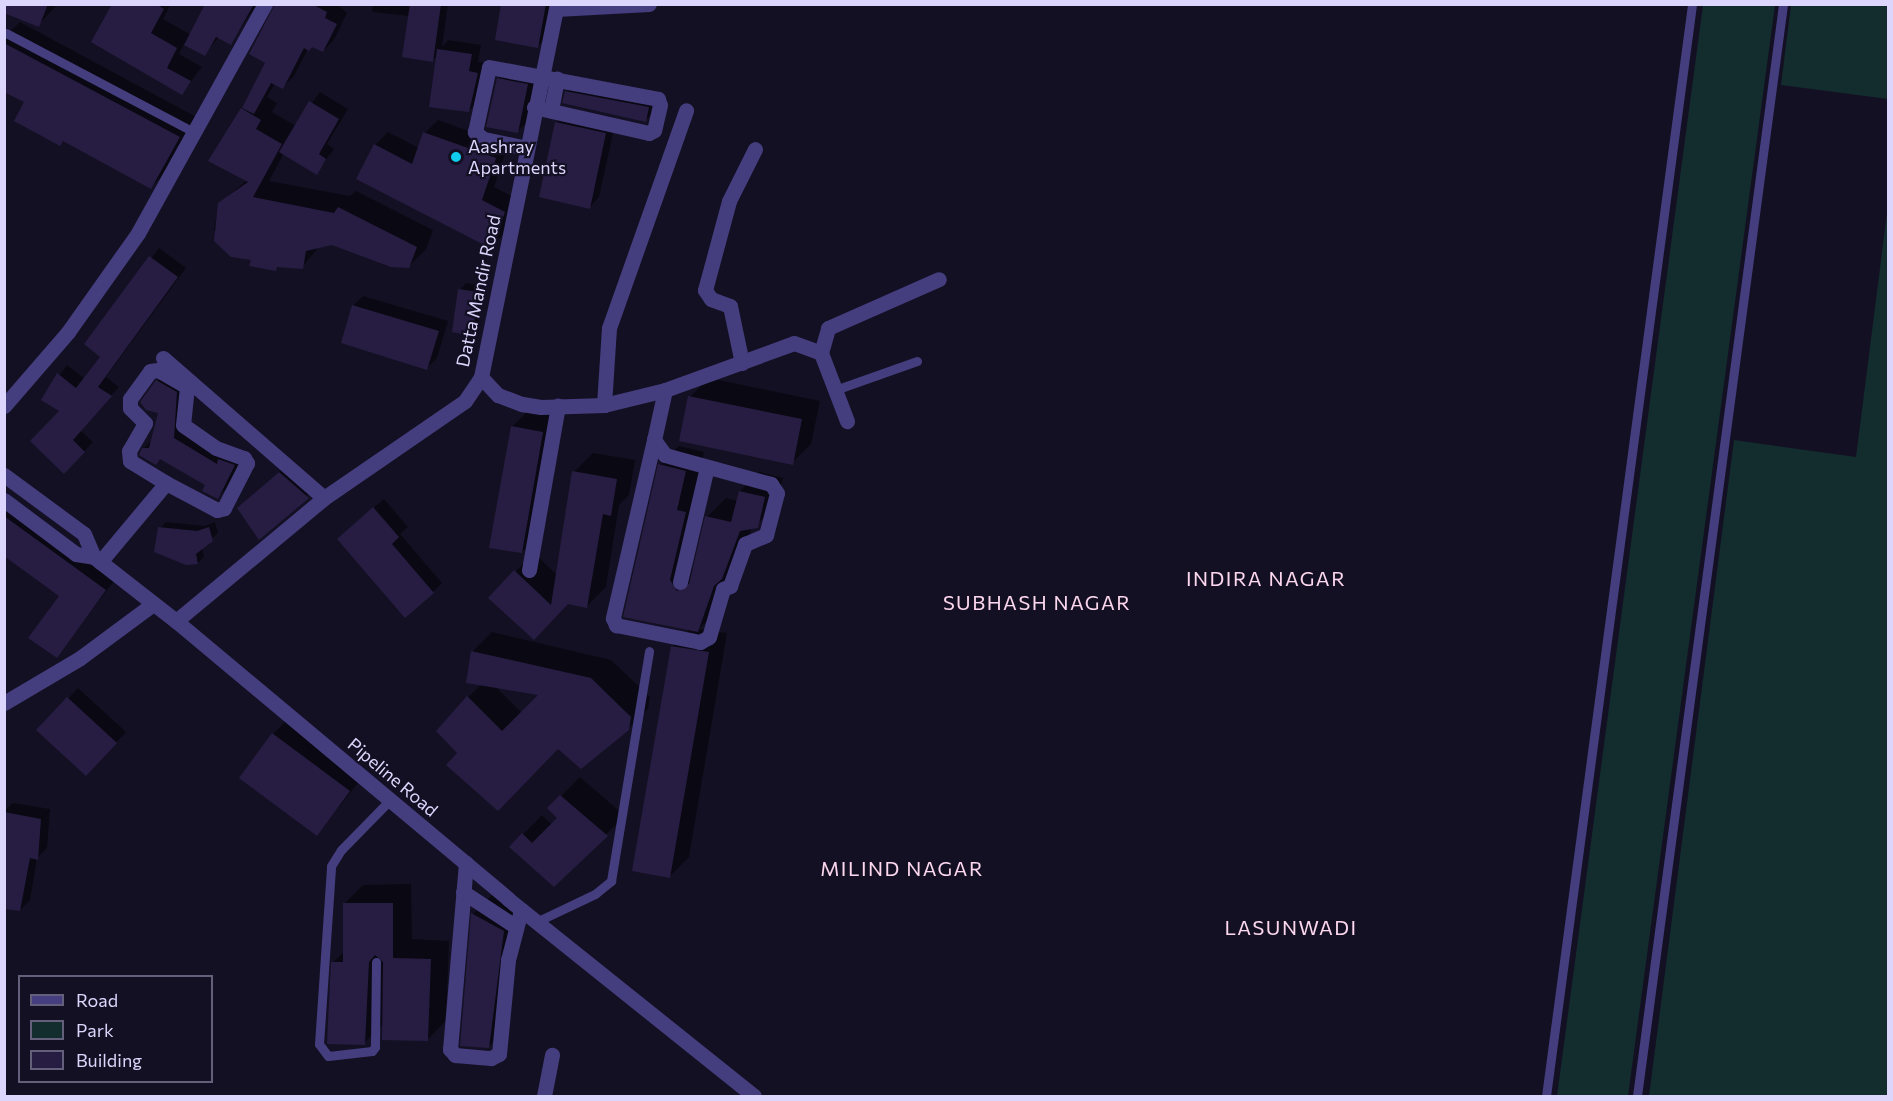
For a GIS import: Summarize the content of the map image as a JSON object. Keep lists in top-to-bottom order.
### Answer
{
  "streets": {
    "street": ["Datta Mandir Road", "Pipeline Road"]
  },
  "crossings": [
    ["Datta Mandir Road", "Pipeline Road"]
  ],
  "districts": [
    "INDIRA NAGAR",
    "SUBHASH NAGAR",
    "MILIND NAGAR",
    "LASUNWADI"
  ],
  "places": ["Aashray Apartments"],
  "legend": ["Road", "Park", "Building"]
}
